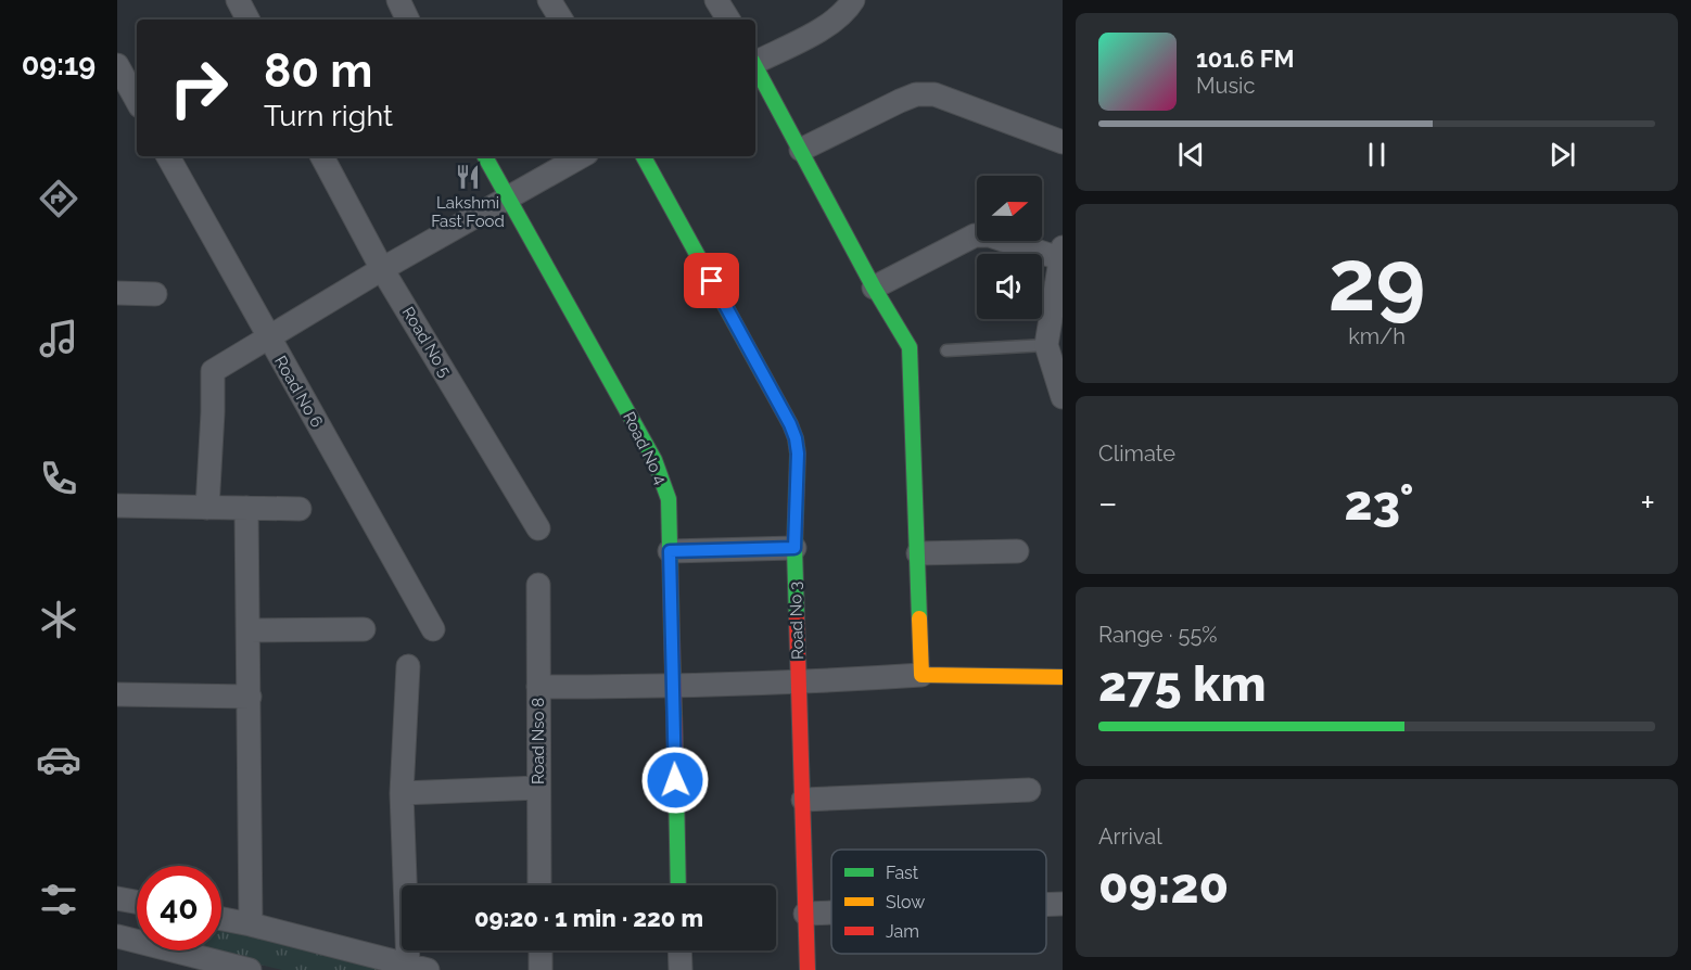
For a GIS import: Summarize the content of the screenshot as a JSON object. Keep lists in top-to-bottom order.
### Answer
{
  "streets": {
    "street": [
      "Road No 5",
      "Road No 6",
      "Road No 4",
      "Road No 3",
      "Road Nso 8"
    ]
  },
  "places": {
    "restaurant": ["Lakshmi Fast Food"]
  },
  "legend": ["Fast", "Slow", "Jam"],
  "north": "right",
  "page": {
    "tabs": "09:19",
    "turn": ["80 m", "Turn right"],
    "song": ["101.6 FM", "Music"],
    "tile": [
      ["29", "km/h"],
      "Climate",
      ["Range · 55%", "275 km"],
      ["Arrival", "09:20"]
    ],
    "heat": ["−", "23°", "+"],
    "limit": "40",
    "trip": "09:20 · 1 min · 220 m"
  }
}
